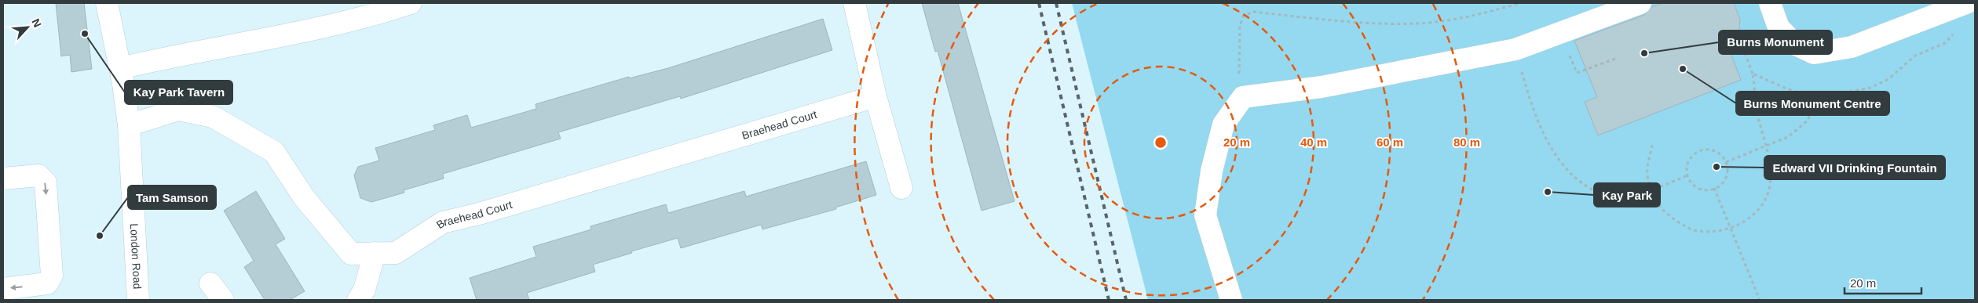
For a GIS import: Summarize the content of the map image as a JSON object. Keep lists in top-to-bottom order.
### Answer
{
  "streets": {
    "street": ["Braehead Court", "London Road"]
  },
  "crossings": [
    ["Braehead Court", "London Road"]
  ],
  "places": [
    "Kay Park Tavern",
    "Burns Monument",
    "Burns Monument Centre",
    "Edward VII Drinking Fountain",
    "Kay Park",
    "Tam Samson"
  ],
  "scale_bar": "20 m",
  "north": "top right",
  "rings": [
    "20 m",
    "40 m",
    "60 m",
    "80 m"
  ]
}
